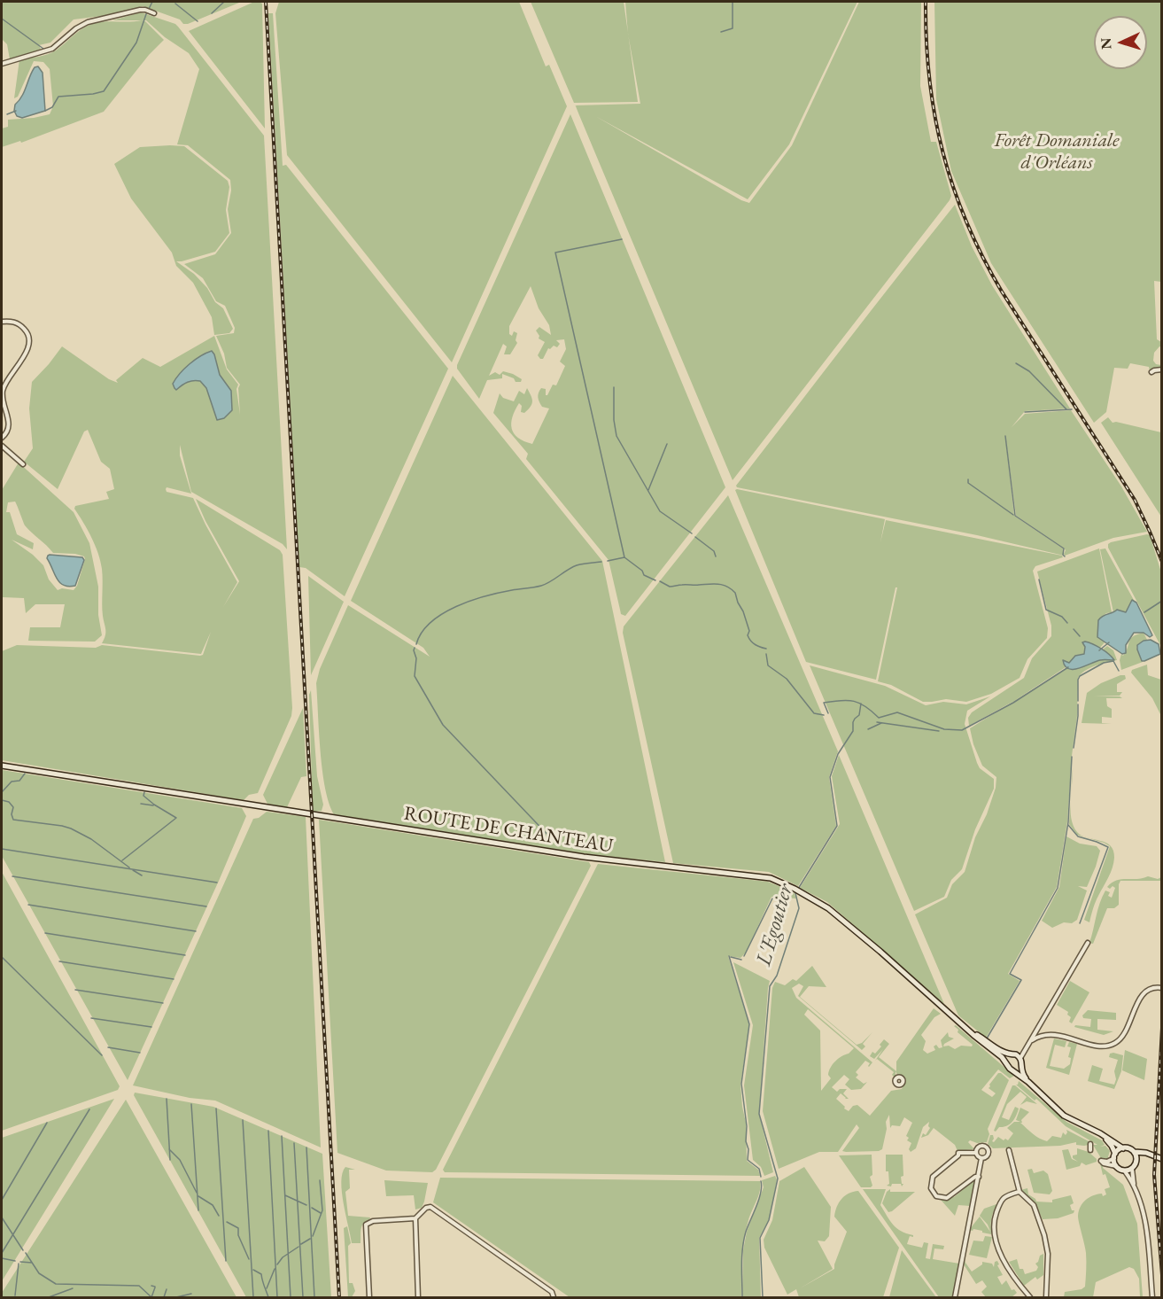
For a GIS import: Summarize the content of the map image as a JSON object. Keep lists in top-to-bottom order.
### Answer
{
  "streets": {
    "main road": ["ROUTE DE CHANTEAU"]
  },
  "water": ["L'Egoutier"],
  "parks": ["Forêt Domaniale d'Orléans"],
  "north": "left"
}
